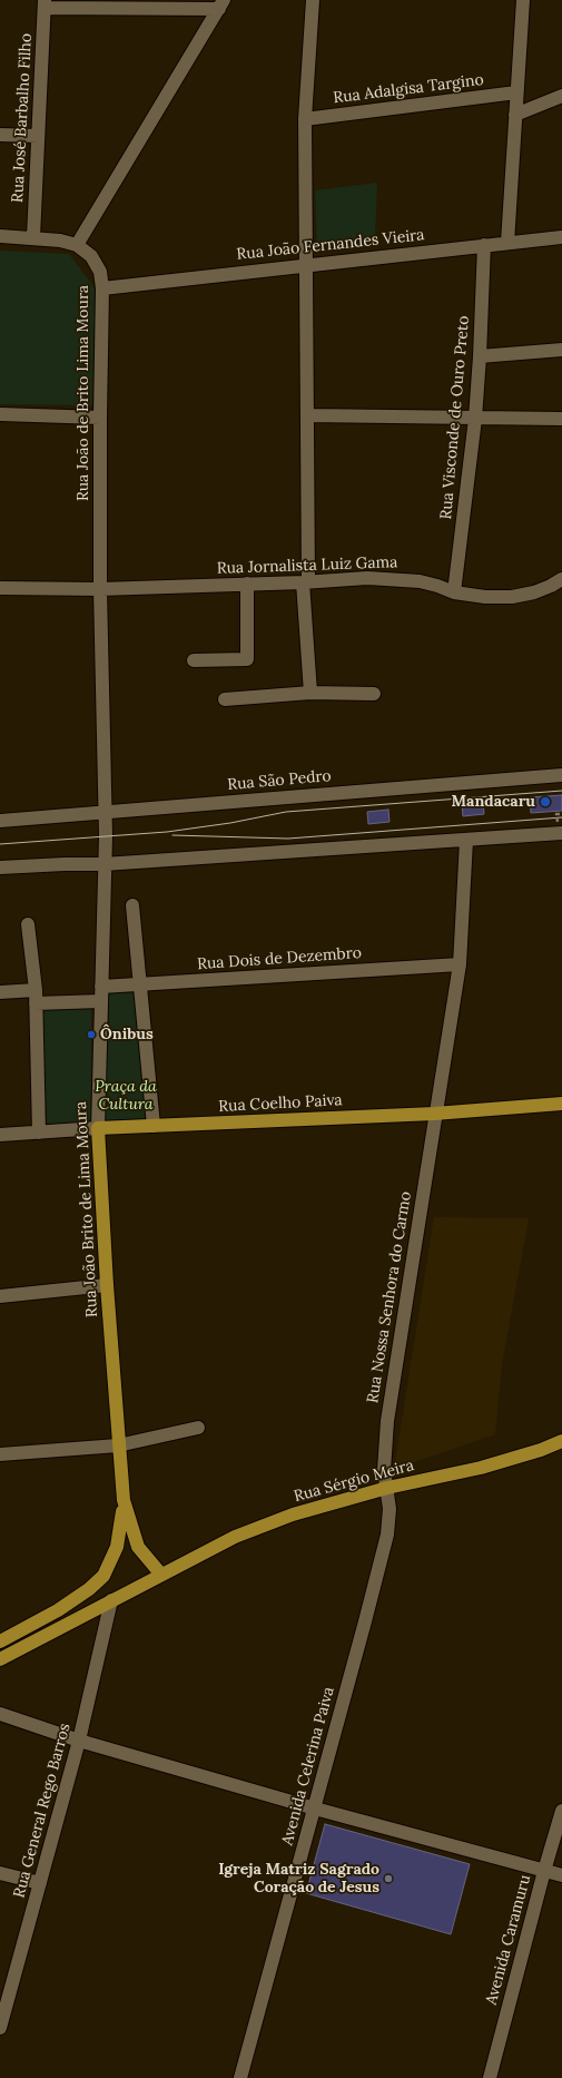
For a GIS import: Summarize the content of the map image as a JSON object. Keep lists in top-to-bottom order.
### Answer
{
  "streets": {
    "main road": ["Rua Coelho Paiva", "Rua João Brito de Lima Moura", "Rua Sérgio Meira"],
    "street": [
      "Rua Adalgisa Targino",
      "Rua José Barbalho Filho",
      "Rua João Fernandes Vieira",
      "Rua João de Brito Lima Moura",
      "Rua Visconde de Ouro Preto",
      "Rua Jornalista Luiz Gama",
      "Rua São Pedro",
      "Rua Dois de Dezembro",
      "Rua Nossa Senhora do Carmo",
      "Avenida Celerina Paiva",
      "Rua General Rego Barros",
      "Avenida Caramuru"
    ]
  },
  "crossings": [
    ["Rua João Fernandes Vieira", "Rua João de Brito Lima Moura"],
    ["Rua João Fernandes Vieira", "Rua Visconde de Ouro Preto"],
    ["Rua João de Brito Lima Moura", "Rua Jornalista Luiz Gama"],
    ["Rua João de Brito Lima Moura", "Rua São Pedro"],
    ["Rua João de Brito Lima Moura", "Rua João Brito de Lima Moura"],
    ["Rua Visconde de Ouro Preto", "Rua Jornalista Luiz Gama"],
    ["Rua Dois de Dezembro", "Rua João Brito de Lima Moura"],
    ["Rua Dois de Dezembro", "Rua Nossa Senhora do Carmo"],
    ["Rua Coelho Paiva", "Rua João Brito de Lima Moura"],
    ["Rua Coelho Paiva", "Rua Nossa Senhora do Carmo"],
    ["Rua Nossa Senhora do Carmo", "Rua Sérgio Meira"],
    ["Rua Nossa Senhora do Carmo", "Avenida Celerina Paiva"],
    ["Rua Sérgio Meira", "Avenida Celerina Paiva"],
    ["Rua Sérgio Meira", "Rua General Rego Barros"]
  ],
  "parks": ["Praça da Cultura"],
  "places": ["Mandacaru", "Ônibus", "Igreja Matriz Sagrado Coração de Jesus"]
}
